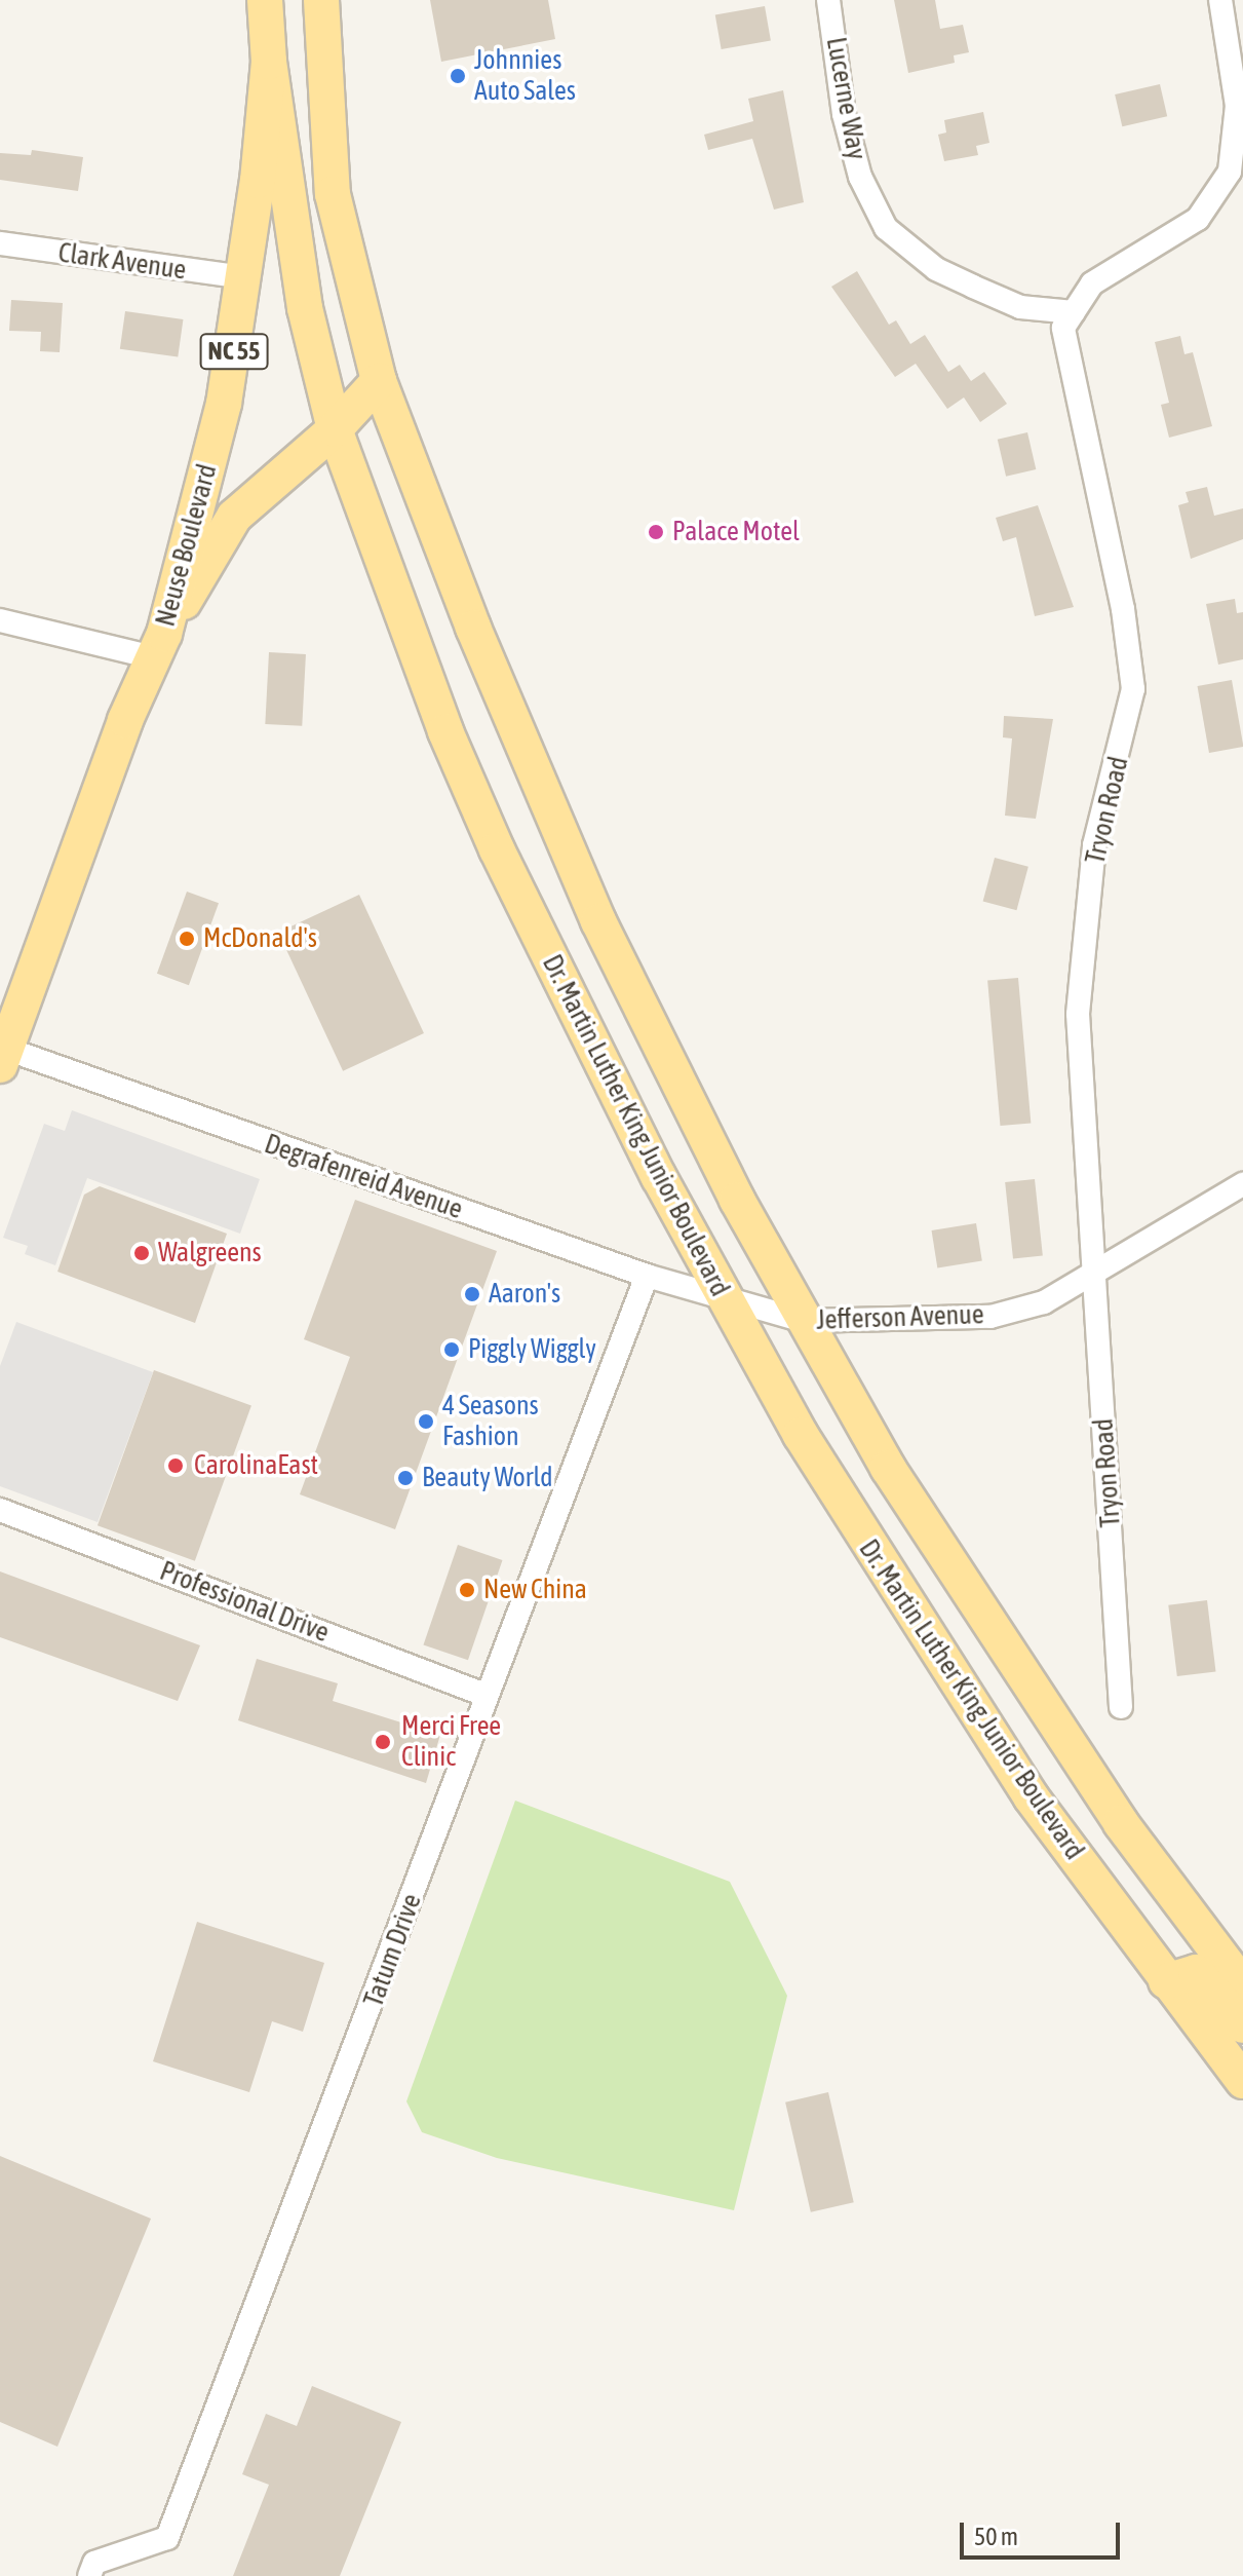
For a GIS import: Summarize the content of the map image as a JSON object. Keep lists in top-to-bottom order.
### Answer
{
  "streets": {
    "main road": ["NC 55", "Neuse Boulevard", "Dr. Martin Luther King Junior Boulevard"],
    "street": [
      "Lucerne Way",
      "Clark Avenue",
      "Tryon Road",
      "Degrafenreid Avenue",
      "Jefferson Avenue",
      "Professional Drive",
      "Tatum Drive"
    ]
  },
  "crossings": [
    ["Lucerne Way", "Tryon Road"],
    ["Clark Avenue", "Neuse Boulevard"],
    ["NC 55", "Neuse Boulevard"],
    ["NC 55", "Dr. Martin Luther King Junior Boulevard"],
    ["Neuse Boulevard", "Dr. Martin Luther King Junior Boulevard"],
    ["Neuse Boulevard", "Degrafenreid Avenue"],
    ["Tryon Road", "Jefferson Avenue"],
    ["Dr. Martin Luther King Junior Boulevard", "Degrafenreid Avenue"],
    ["Dr. Martin Luther King Junior Boulevard", "Jefferson Avenue"],
    ["Degrafenreid Avenue", "Jefferson Avenue"],
    ["Degrafenreid Avenue", "Tatum Drive"],
    ["Professional Drive", "Tatum Drive"]
  ],
  "places": [
    "Johnnies Auto Sales",
    "Palace Motel",
    "McDonald's",
    "Walgreens",
    "Aaron's",
    "Piggly Wiggly",
    "4 Seasons Fashion",
    "CarolinaEast",
    "Beauty World",
    "New China",
    "Merci Free Clinic"
  ],
  "scale_bar": "50 m"
}
